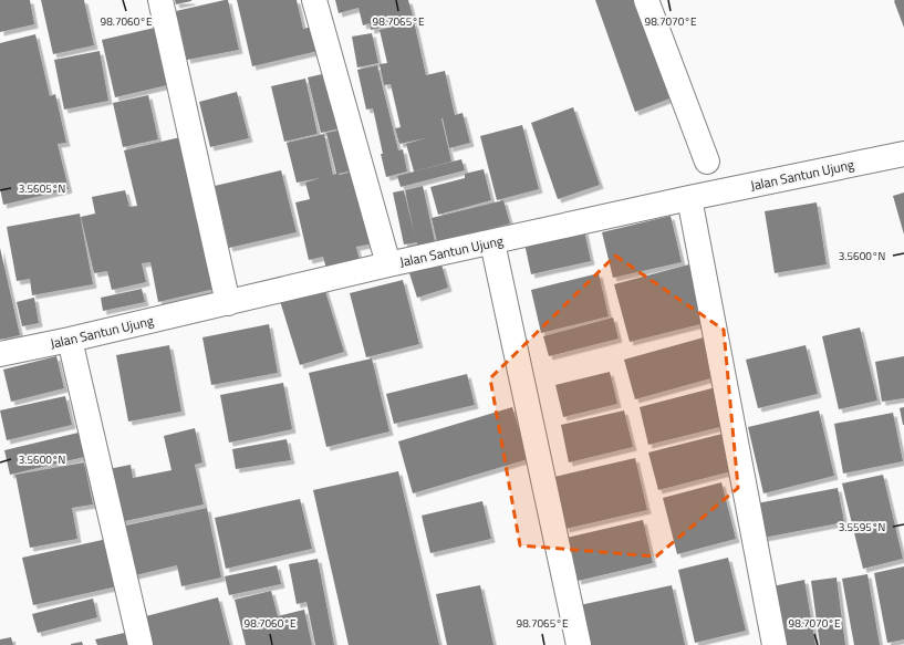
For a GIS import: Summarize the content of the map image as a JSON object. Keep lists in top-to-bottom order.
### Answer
{
  "streets": {
    "street": ["Jalan Santun Ujung"]
  },
  "coordinates": [
    "98.7060°E",
    "98.7065°E",
    "98.7070°E",
    "3.5605°N",
    "3.5600°N",
    "3.5595°N"
  ]
}
